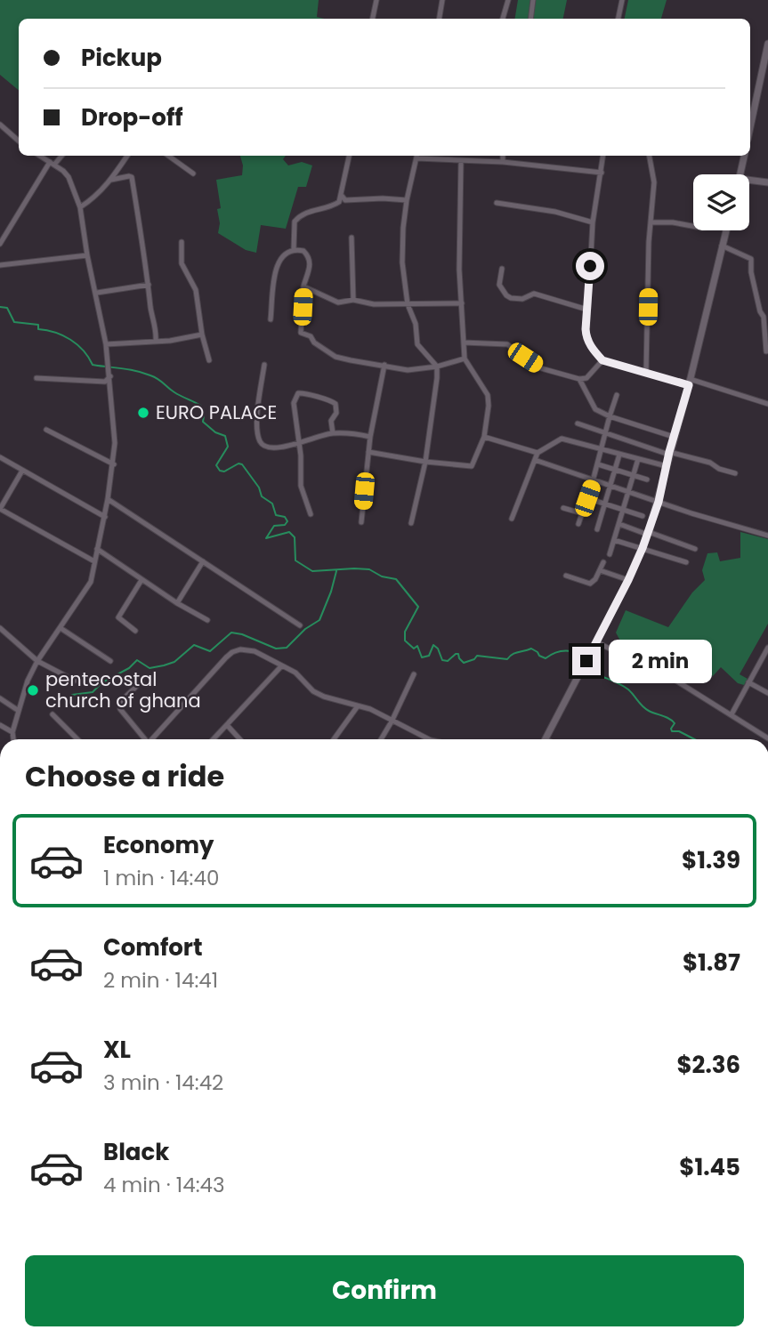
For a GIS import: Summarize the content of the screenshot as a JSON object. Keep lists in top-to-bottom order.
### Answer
{
  "places": ["EURO PALACE", "pentecostal church of ghana"],
  "page": {
    "banner": ["Pickup", "Drop-off"],
    "bubble": "2 min",
    "heading": "Choose a ride",
    "list": [
      {
        "name": "Economy",
        "note": "1 min · 14:40",
        "value": "$1.39"
      },
      {
        "name": "Comfort",
        "note": "2 min · 14:41",
        "value": "$1.87"
      },
      {
        "name": "XL",
        "note": "3 min · 14:42",
        "value": "$2.36"
      },
      {
        "name": "Black",
        "note": "4 min · 14:43",
        "value": "$1.45"
      }
    ],
    "buttons": "Confirm"
  }
}
